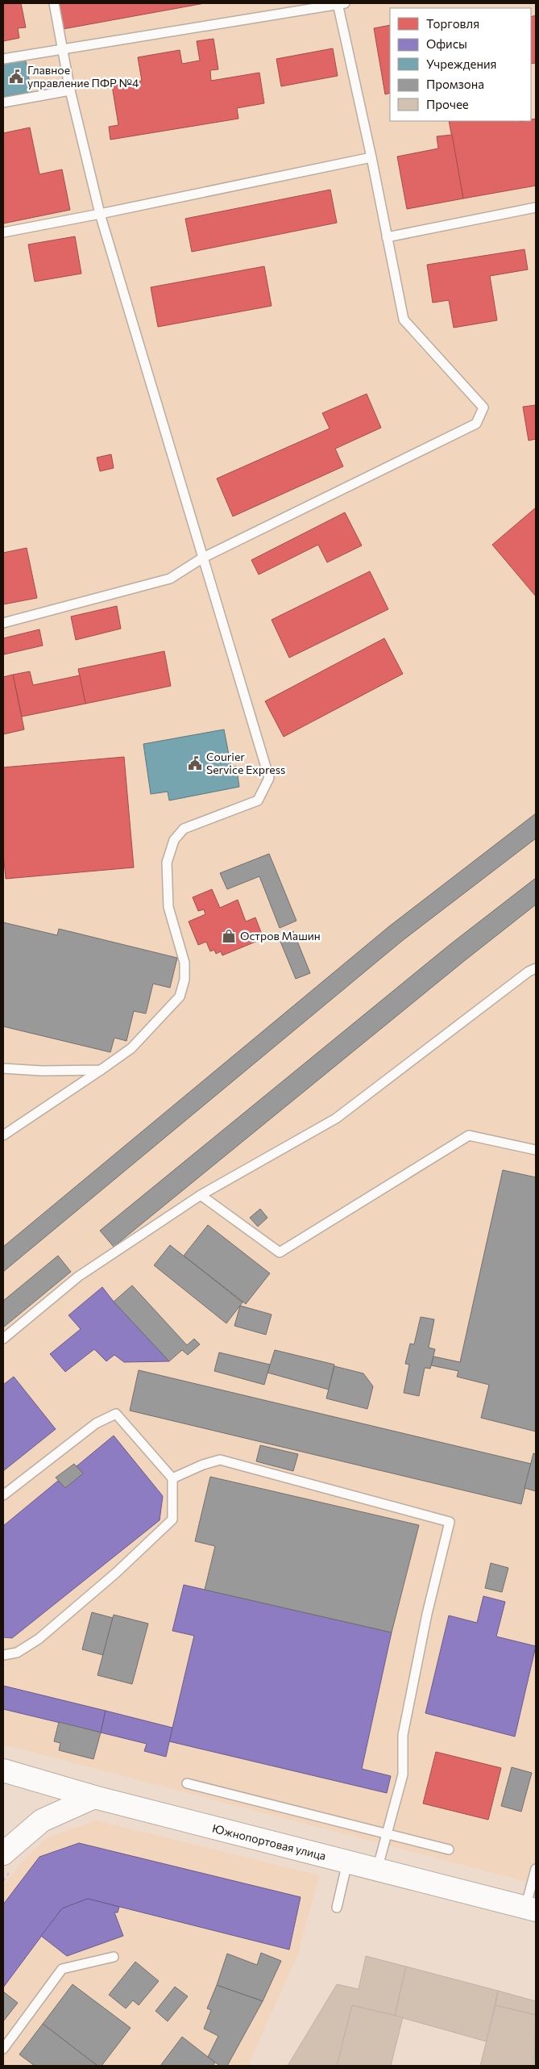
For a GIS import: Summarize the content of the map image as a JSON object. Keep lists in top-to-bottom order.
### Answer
{
  "streets": {
    "street": ["Южнопортовая улица"]
  },
  "places": {
    "public building": ["Главное управление ПФР №4", "Courier Service Express"],
    "shop": ["Остров Машин"]
  },
  "legend": [
    "Торговля",
    "Офисы",
    "Учреждения",
    "Промзона",
    "Прочее"
  ]
}
